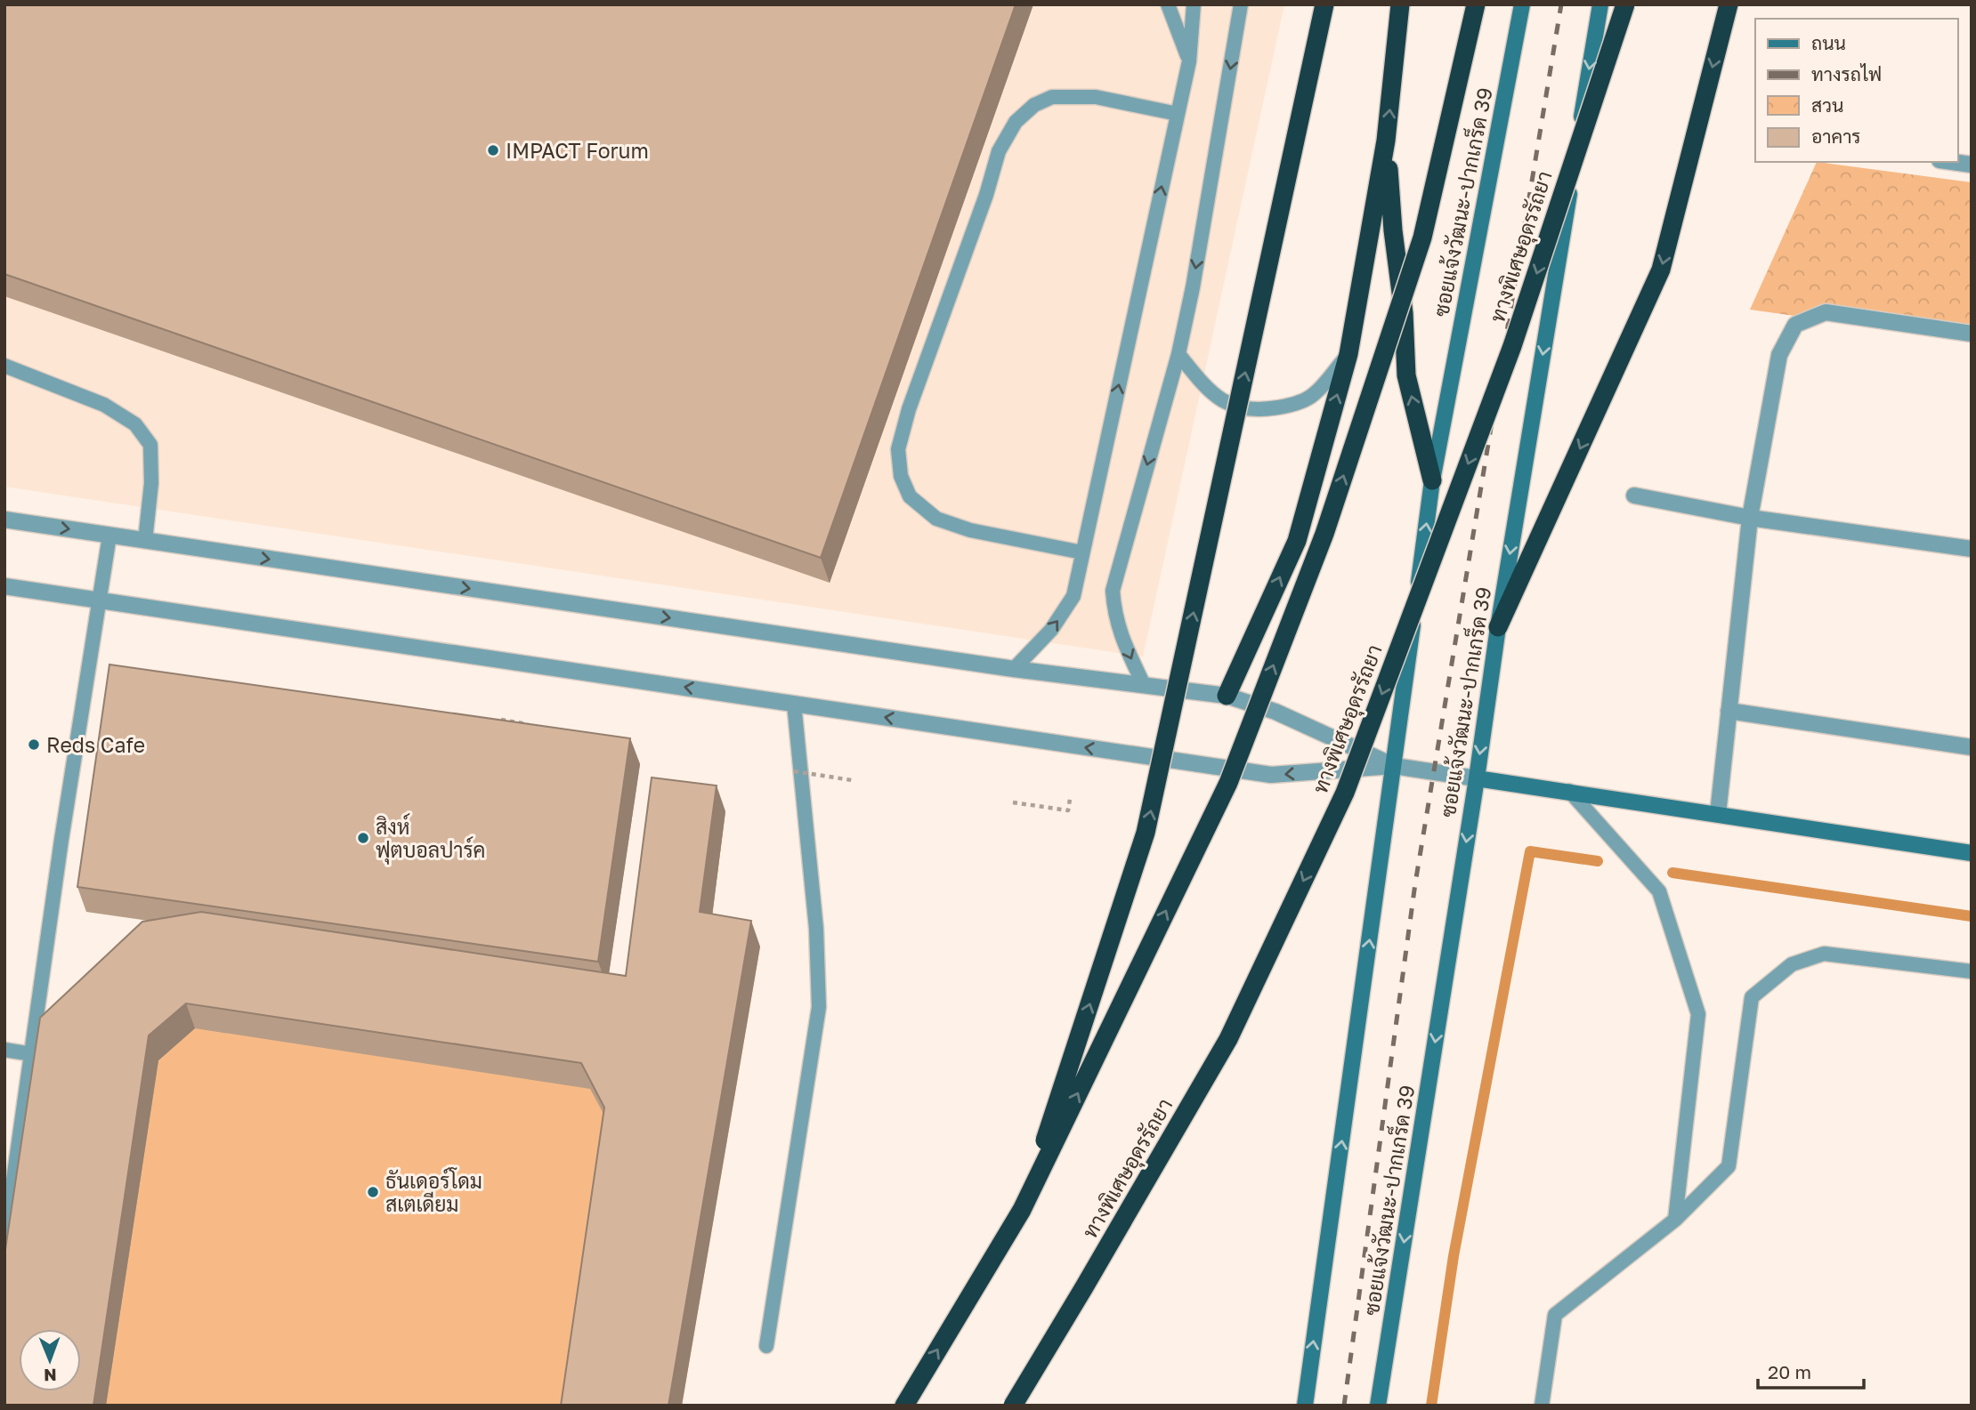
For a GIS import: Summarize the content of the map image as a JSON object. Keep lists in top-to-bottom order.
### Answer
{
  "streets": {
    "highway": ["ทางพิเศษอุดรรัถยา"],
    "main road": ["ซอยแจ้งวัฒนะ-ปากเกร็ด 39"]
  },
  "places": [
    "IMPACT Forum",
    "Reds Cafe",
    "สิงห์ ฟุตบอลปาร์ค",
    "ธันเดอร์โดม สเตเดียม"
  ],
  "legend": [
    "ถนน",
    "ทางรถไฟ",
    "สวน",
    "อาคาร"
  ],
  "scale_bar": "20 m",
  "north": "bottom"
}
